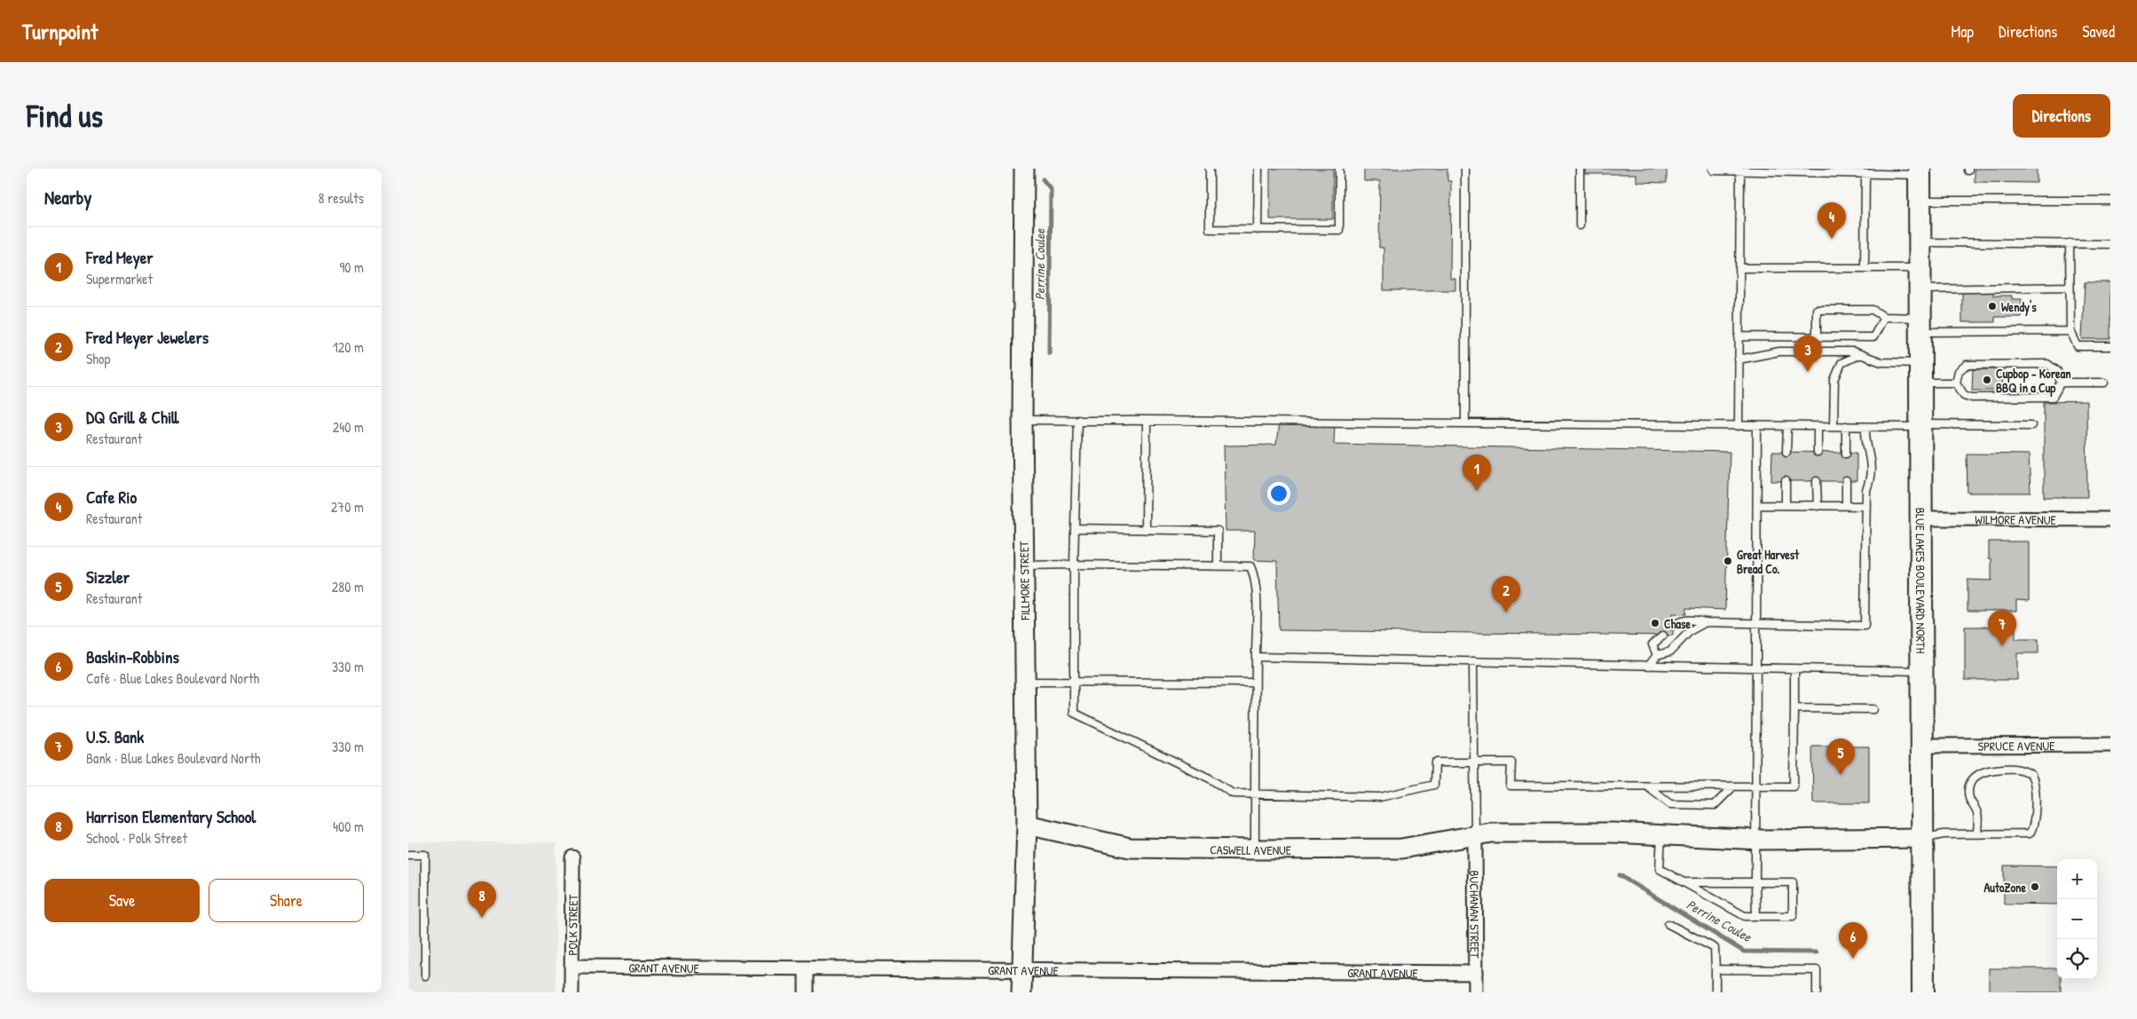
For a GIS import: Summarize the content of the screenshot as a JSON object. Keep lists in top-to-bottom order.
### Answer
{
  "streets": {
    "main road": ["BLUE LAKES BOULEVARD NORTH"],
    "street": [
      "WILMORE AVENUE",
      "FILLMORE STREET",
      "SPRUCE AVENUE",
      "CASWELL AVENUE",
      "BUCHANAN STREET",
      "POLK STREET",
      "GRANT AVENUE"
    ]
  },
  "crossings": [
    ["WILMORE AVENUE", "BLUE LAKES BOULEVARD NORTH"],
    ["FILLMORE STREET", "CASWELL AVENUE"],
    ["FILLMORE STREET", "GRANT AVENUE"],
    ["BLUE LAKES BOULEVARD NORTH", "SPRUCE AVENUE"],
    ["BLUE LAKES BOULEVARD NORTH", "CASWELL AVENUE"],
    ["CASWELL AVENUE", "BUCHANAN STREET"],
    ["BUCHANAN STREET", "GRANT AVENUE"],
    ["POLK STREET", "GRANT AVENUE"]
  ],
  "water": ["Perrine Coulee"],
  "places": [
    "Wendy's",
    "Cupbop - Korean BBQ in a Cup",
    "Great Harvest Bread Co.",
    "Chase",
    "AutoZone"
  ],
  "page": {
    "header": "Turnpoint",
    "nav": ["Map", "Directions", "Saved"],
    "buttons": [
      "Directions",
      ["Save", "Share"]
    ],
    "title": "Find us",
    "heading": ["Nearby", "8 results"],
    "pins": [
      "4",
      "3",
      "1",
      "2",
      "7",
      "5",
      "8",
      "6"
    ],
    "list": [
      {
        "mark": "1",
        "name": "Fred Meyer",
        "note": "Supermarket",
        "value": "90 m"
      },
      {
        "mark": "2",
        "name": "Fred Meyer Jewelers",
        "note": "Shop",
        "value": "120 m"
      },
      {
        "mark": "3",
        "name": "DQ Grill & Chill",
        "note": "Restaurant",
        "value": "240 m"
      },
      {
        "mark": "4",
        "name": "Cafe Rio",
        "note": "Restaurant",
        "value": "270 m"
      },
      {
        "mark": "5",
        "name": "Sizzler",
        "note": "Restaurant",
        "value": "280 m"
      },
      {
        "mark": "6",
        "name": "Baskin-Robbins",
        "note": "Café · Blue Lakes Boulevard North",
        "value": "330 m"
      },
      {
        "mark": "7",
        "name": "U.S. Bank",
        "note": "Bank · Blue Lakes Boulevard North",
        "value": "330 m"
      },
      {
        "mark": "8",
        "name": "Harrison Elementary School",
        "note": "School · Polk Street",
        "value": "400 m"
      }
    ],
    "map_buttons": ["+", "−"]
  }
}
